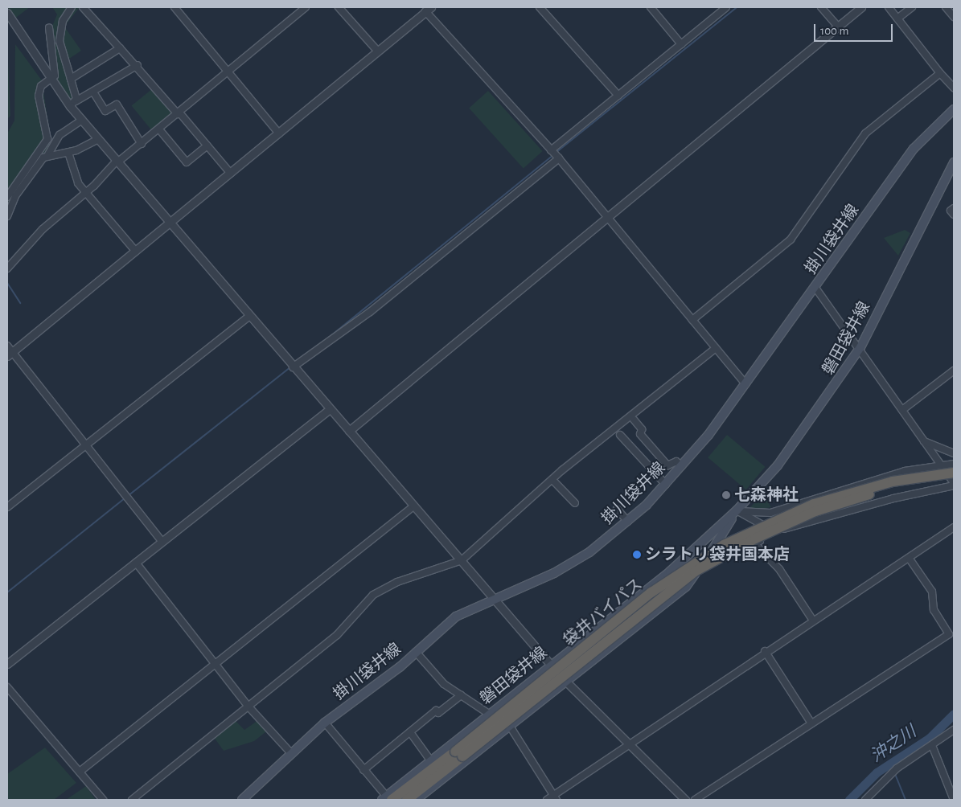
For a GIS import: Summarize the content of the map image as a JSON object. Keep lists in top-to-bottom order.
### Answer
{
  "streets": {
    "highway": ["袋井バイパス"],
    "main road": ["掛川袋井線", "磐田袋井線"]
  },
  "crossings": [
    ["磐田袋井線", "袋井バイパス"]
  ],
  "water": ["沖之川"],
  "places": ["七森神社", "シラトリ袋井国本店"],
  "scale_bar": "100 m"
}
